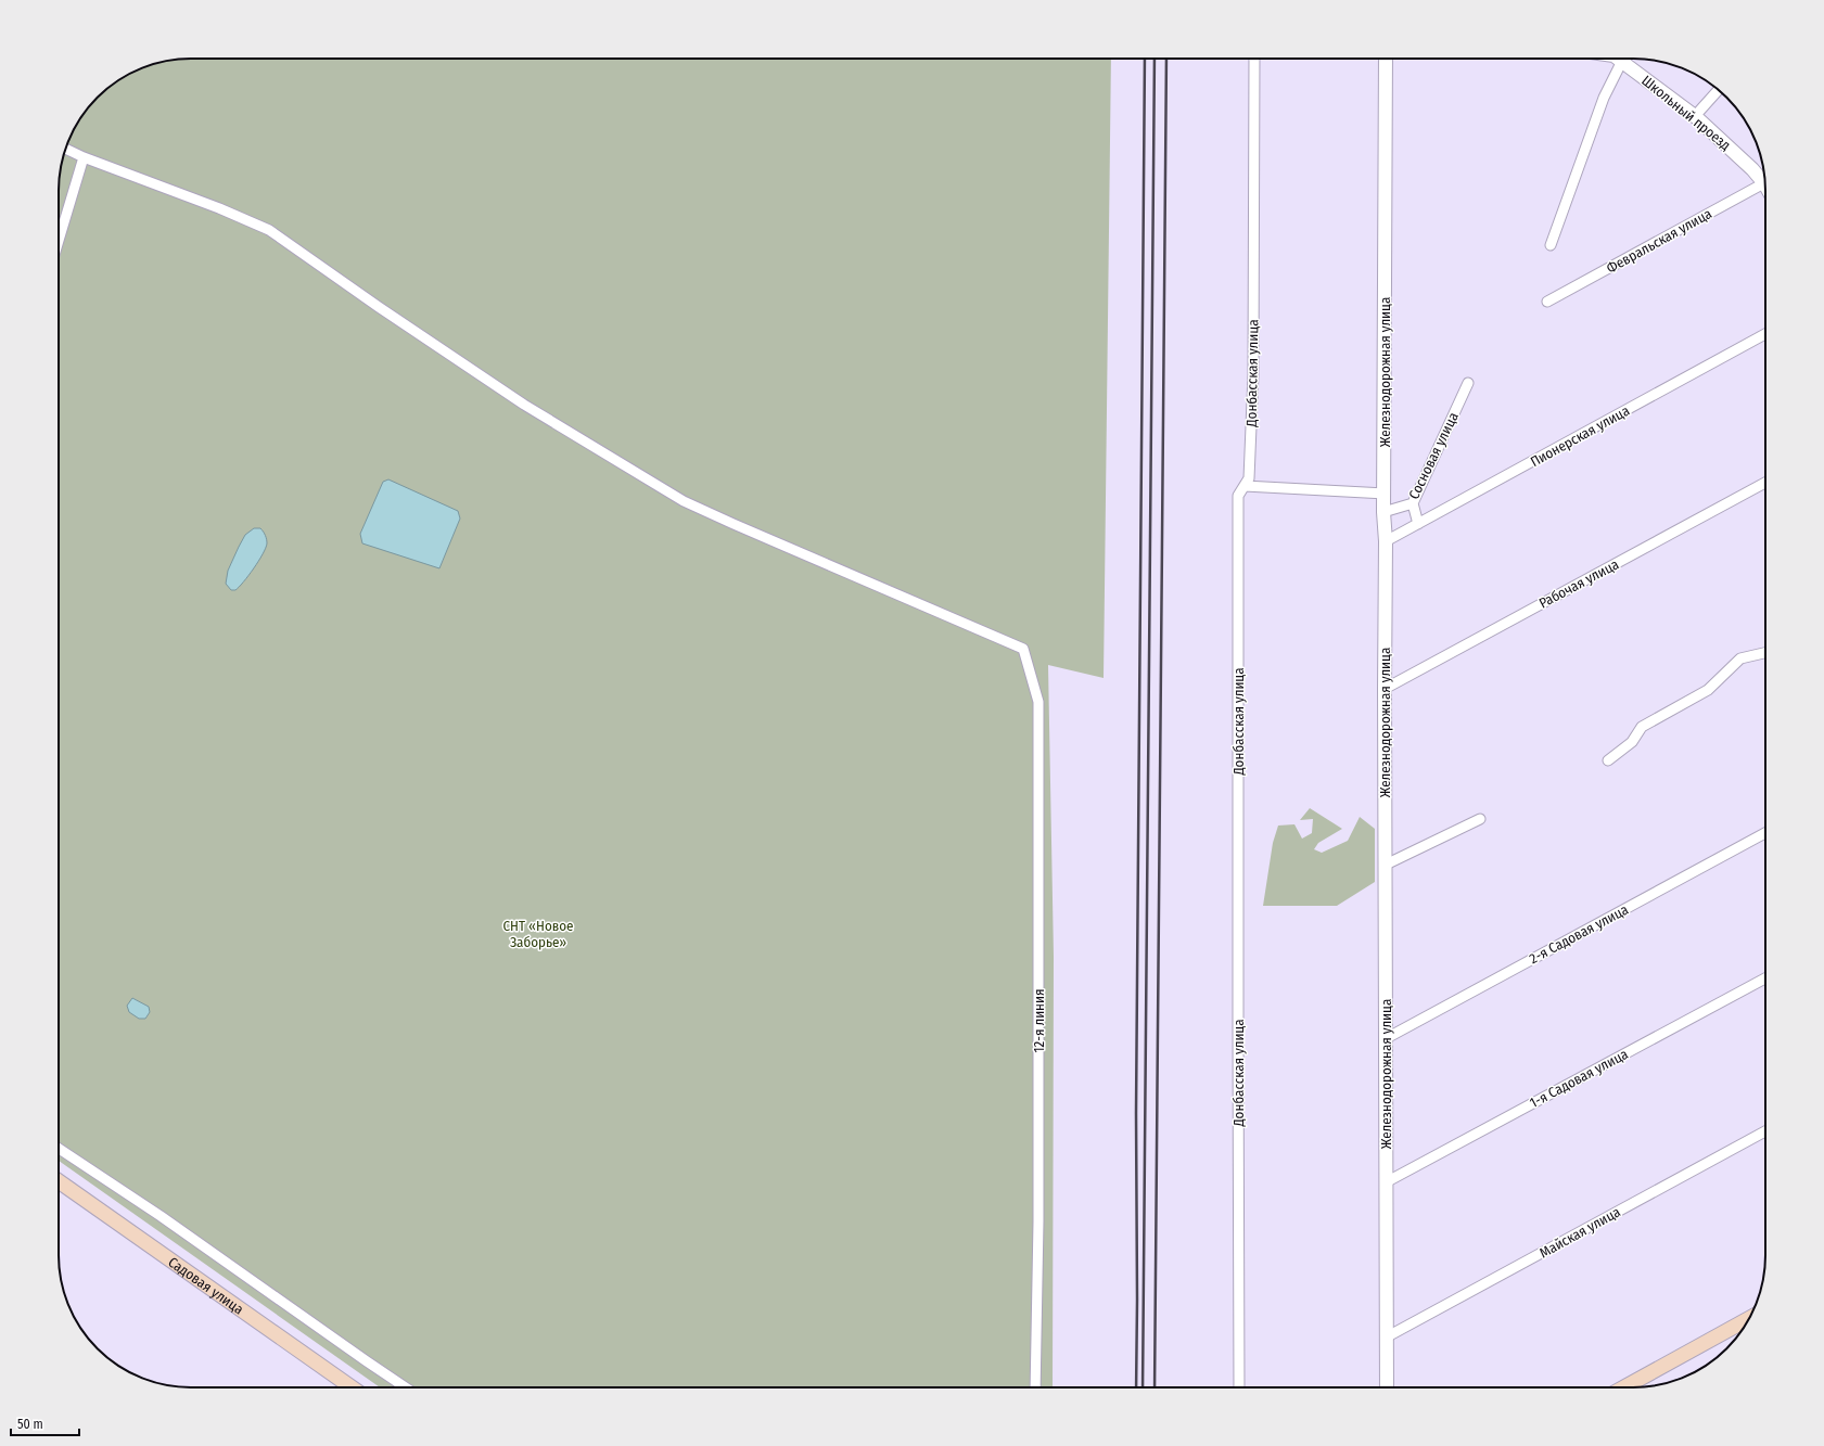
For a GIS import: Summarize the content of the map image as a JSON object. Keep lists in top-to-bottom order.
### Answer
{
  "streets": {
    "main road": ["Садовая улица"],
    "street": [
      "Школьный проезд",
      "Февральская улица",
      "Железнодорожная улица",
      "Донбасская улица",
      "Пионерская улица",
      "Сосновая улица",
      "Рабочая улица",
      "2-я Садовая улица",
      "12-я линия",
      "1-я Садовая улица",
      "Майская улица"
    ]
  },
  "crossings": [
    ["Железнодорожная улица", "Пионерская улица"],
    ["Железнодорожная улица", "Сосновая улица"],
    ["Железнодорожная улица", "Рабочая улица"],
    ["Железнодорожная улица", "2-я Садовая улица"],
    ["Железнодорожная улица", "1-я Садовая улица"],
    ["Железнодорожная улица", "Майская улица"]
  ],
  "parks": ["СНТ «Новое Заборье»"],
  "scale_bar": "50 m"
}
